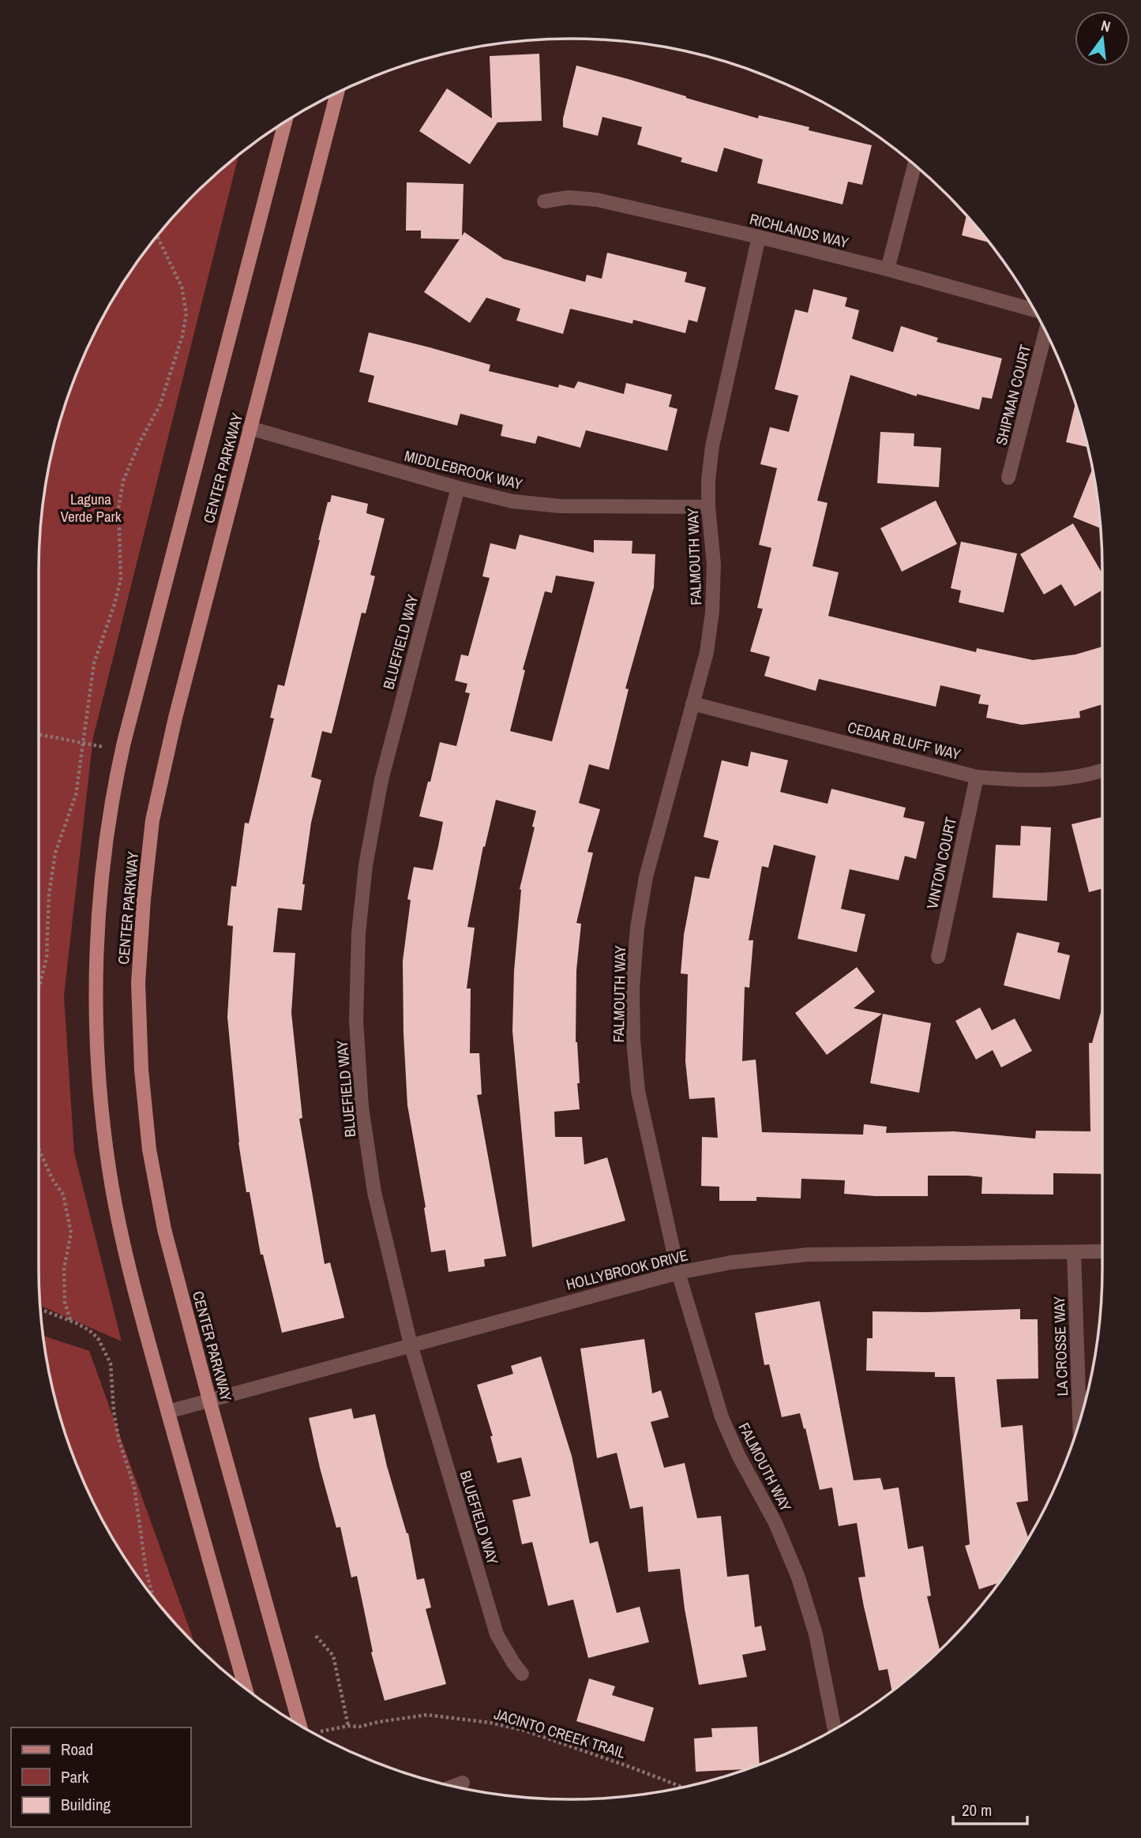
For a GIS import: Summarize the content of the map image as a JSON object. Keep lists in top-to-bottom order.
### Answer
{
  "streets": {
    "main road": ["CENTER PARKWAY"],
    "street": [
      "RICHLANDS WAY",
      "SHIPMAN COURT",
      "MIDDLEBROOK WAY",
      "FALMOUTH WAY",
      "BLUEFIELD WAY",
      "CEDAR BLUFF WAY",
      "VINTON COURT",
      "HOLLYBROOK DRIVE",
      "LA CROSSE WAY"
    ],
    "path": ["JACINTO CREEK TRAIL"]
  },
  "crossings": [
    ["RICHLANDS WAY", "FALMOUTH WAY"],
    ["CENTER PARKWAY", "MIDDLEBROOK WAY"],
    ["CENTER PARKWAY", "HOLLYBROOK DRIVE"],
    ["MIDDLEBROOK WAY", "FALMOUTH WAY"],
    ["MIDDLEBROOK WAY", "BLUEFIELD WAY"],
    ["FALMOUTH WAY", "CEDAR BLUFF WAY"],
    ["FALMOUTH WAY", "HOLLYBROOK DRIVE"],
    ["BLUEFIELD WAY", "HOLLYBROOK DRIVE"],
    ["CEDAR BLUFF WAY", "VINTON COURT"],
    ["HOLLYBROOK DRIVE", "LA CROSSE WAY"]
  ],
  "parks": ["Laguna Verde Park"],
  "legend": ["Road", "Park", "Building"],
  "scale_bar": "20 m",
  "north": "top"
}
